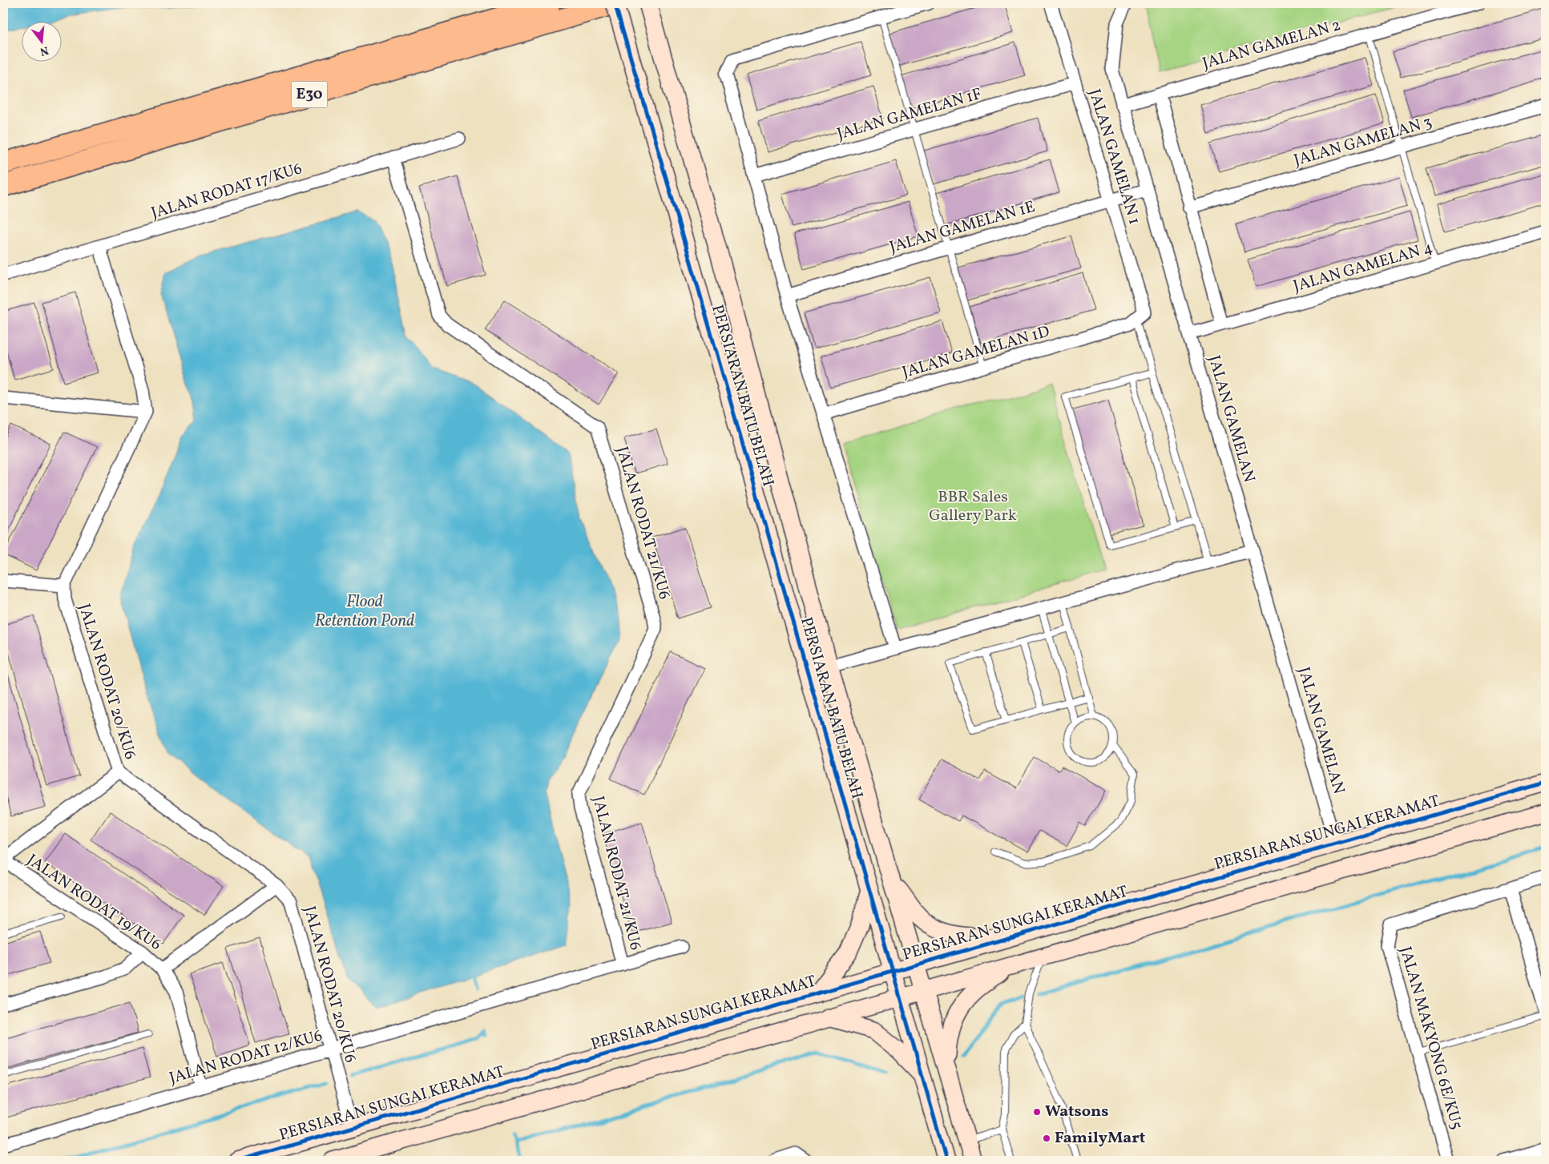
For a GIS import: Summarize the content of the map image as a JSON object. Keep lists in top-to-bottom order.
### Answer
{
  "streets": {
    "highway": ["E30"],
    "street": [
      "JALAN GAMELAN 2",
      "JALAN GAMELAN 1F",
      "JALAN GAMELAN 3",
      "JALAN GAMELAN 1",
      "JALAN RODAT 17/KU6",
      "JALAN GAMELAN 1E",
      "JALAN GAMELAN 4",
      "JALAN GAMELAN 1D",
      "PERSIARAN BATU BELAH",
      "JALAN GAMELAN",
      "JALAN RODAT 21/KU6",
      "JALAN RODAT 20/KU6",
      "PERSIARAN SUNGAI KERAMAT",
      "JALAN RODAT 19/KU6",
      "JALAN MAKYONG 6E/KU5",
      "JALAN RODAT 12/KU6"
    ]
  },
  "crossings": [
    ["JALAN GAMELAN 2", "JALAN GAMELAN"],
    ["E30", "PERSIARAN BATU BELAH"],
    ["JALAN GAMELAN 1F", "JALAN GAMELAN 1"],
    ["JALAN GAMELAN 1", "JALAN GAMELAN 1E"],
    ["JALAN GAMELAN 1", "JALAN GAMELAN 1D"],
    ["JALAN RODAT 17/KU6", "JALAN RODAT 21/KU6"],
    ["JALAN GAMELAN 1E", "JALAN GAMELAN"],
    ["JALAN GAMELAN 4", "JALAN GAMELAN"],
    ["PERSIARAN BATU BELAH", "PERSIARAN SUNGAI KERAMAT"],
    ["JALAN GAMELAN", "PERSIARAN SUNGAI KERAMAT"],
    ["JALAN RODAT 21/KU6", "JALAN RODAT 12/KU6"],
    ["JALAN RODAT 20/KU6", "PERSIARAN SUNGAI KERAMAT"],
    ["JALAN RODAT 20/KU6", "JALAN RODAT 12/KU6"],
    ["JALAN RODAT 19/KU6", "JALAN RODAT 12/KU6"]
  ],
  "water": ["Flood Retention Pond"],
  "parks": ["BBR Sales Gallery Park"],
  "places": ["Watsons", "FamilyMart"],
  "north": "bottom"
}
